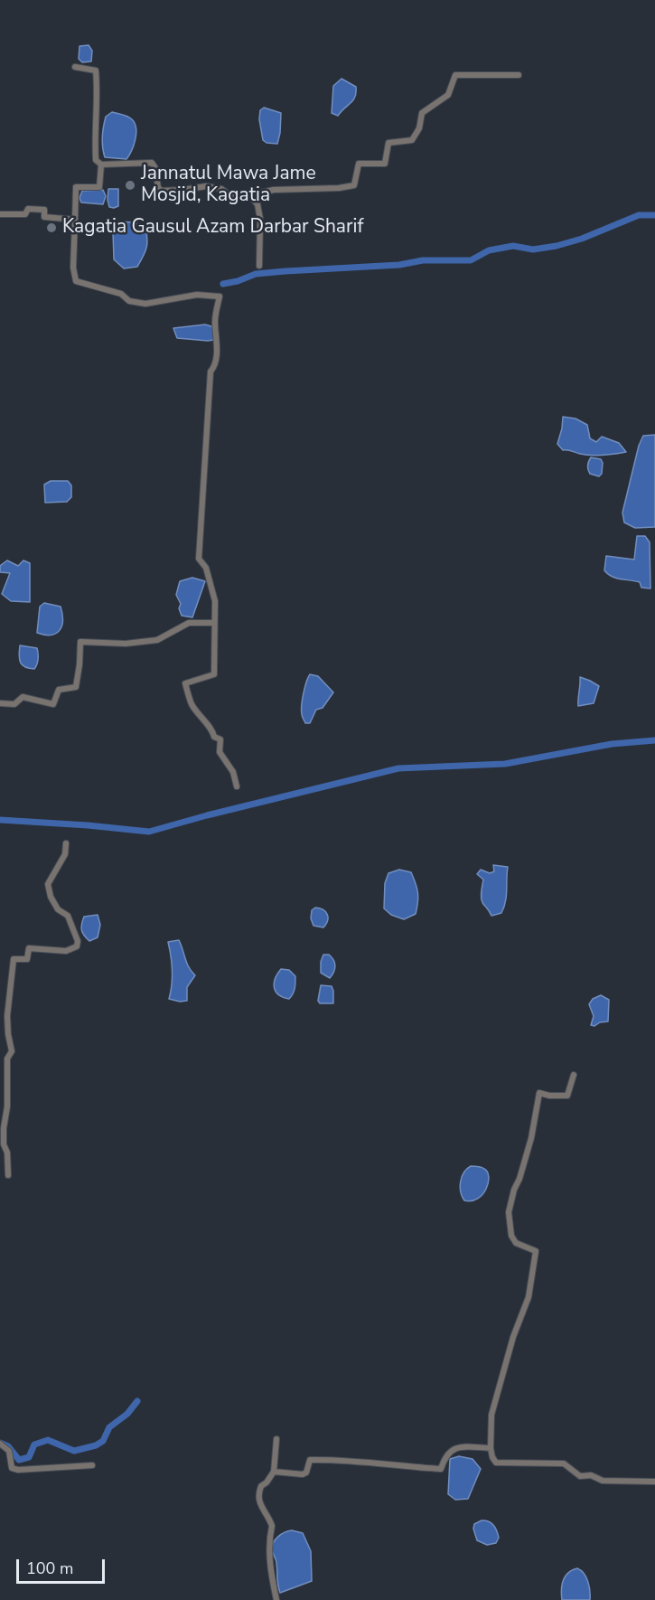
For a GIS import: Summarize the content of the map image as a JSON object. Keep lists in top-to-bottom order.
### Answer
{
  "places": ["Jannatul Mawa Jame Mosjid, Kagatia", "Kagatia Gausul Azam Darbar Sharif"],
  "scale_bar": "100 m"
}
